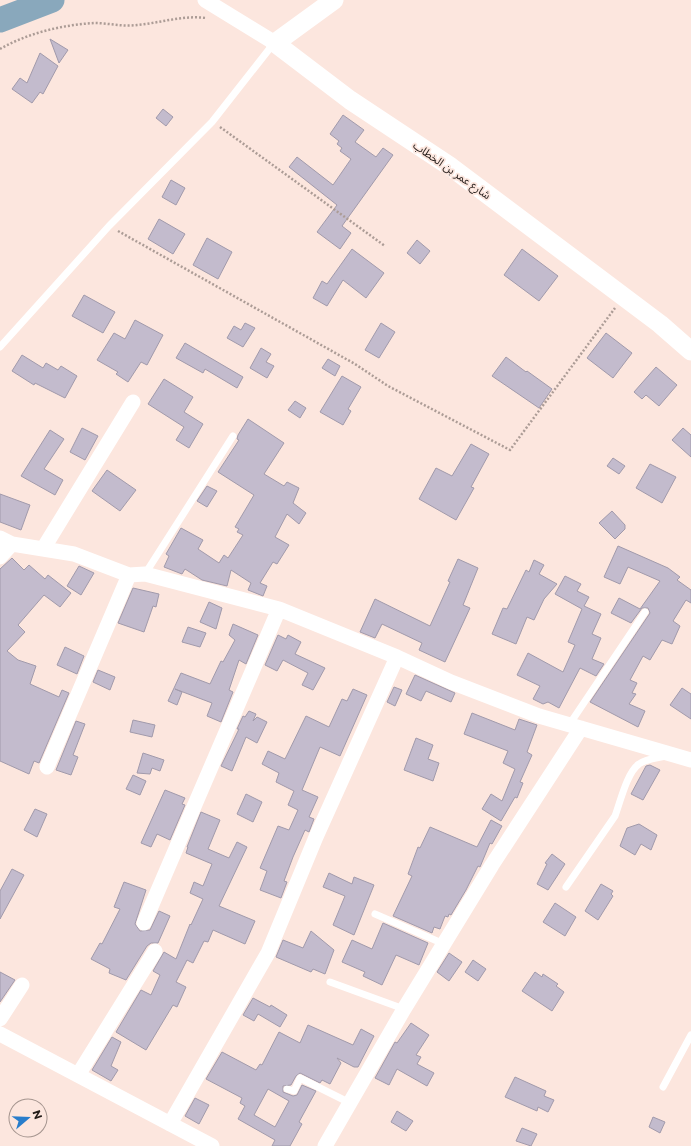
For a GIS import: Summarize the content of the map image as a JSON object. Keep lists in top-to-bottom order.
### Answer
{
  "streets": {
    "street": ["شارع عمر بن الخطاب"]
  },
  "north": "right"
}
